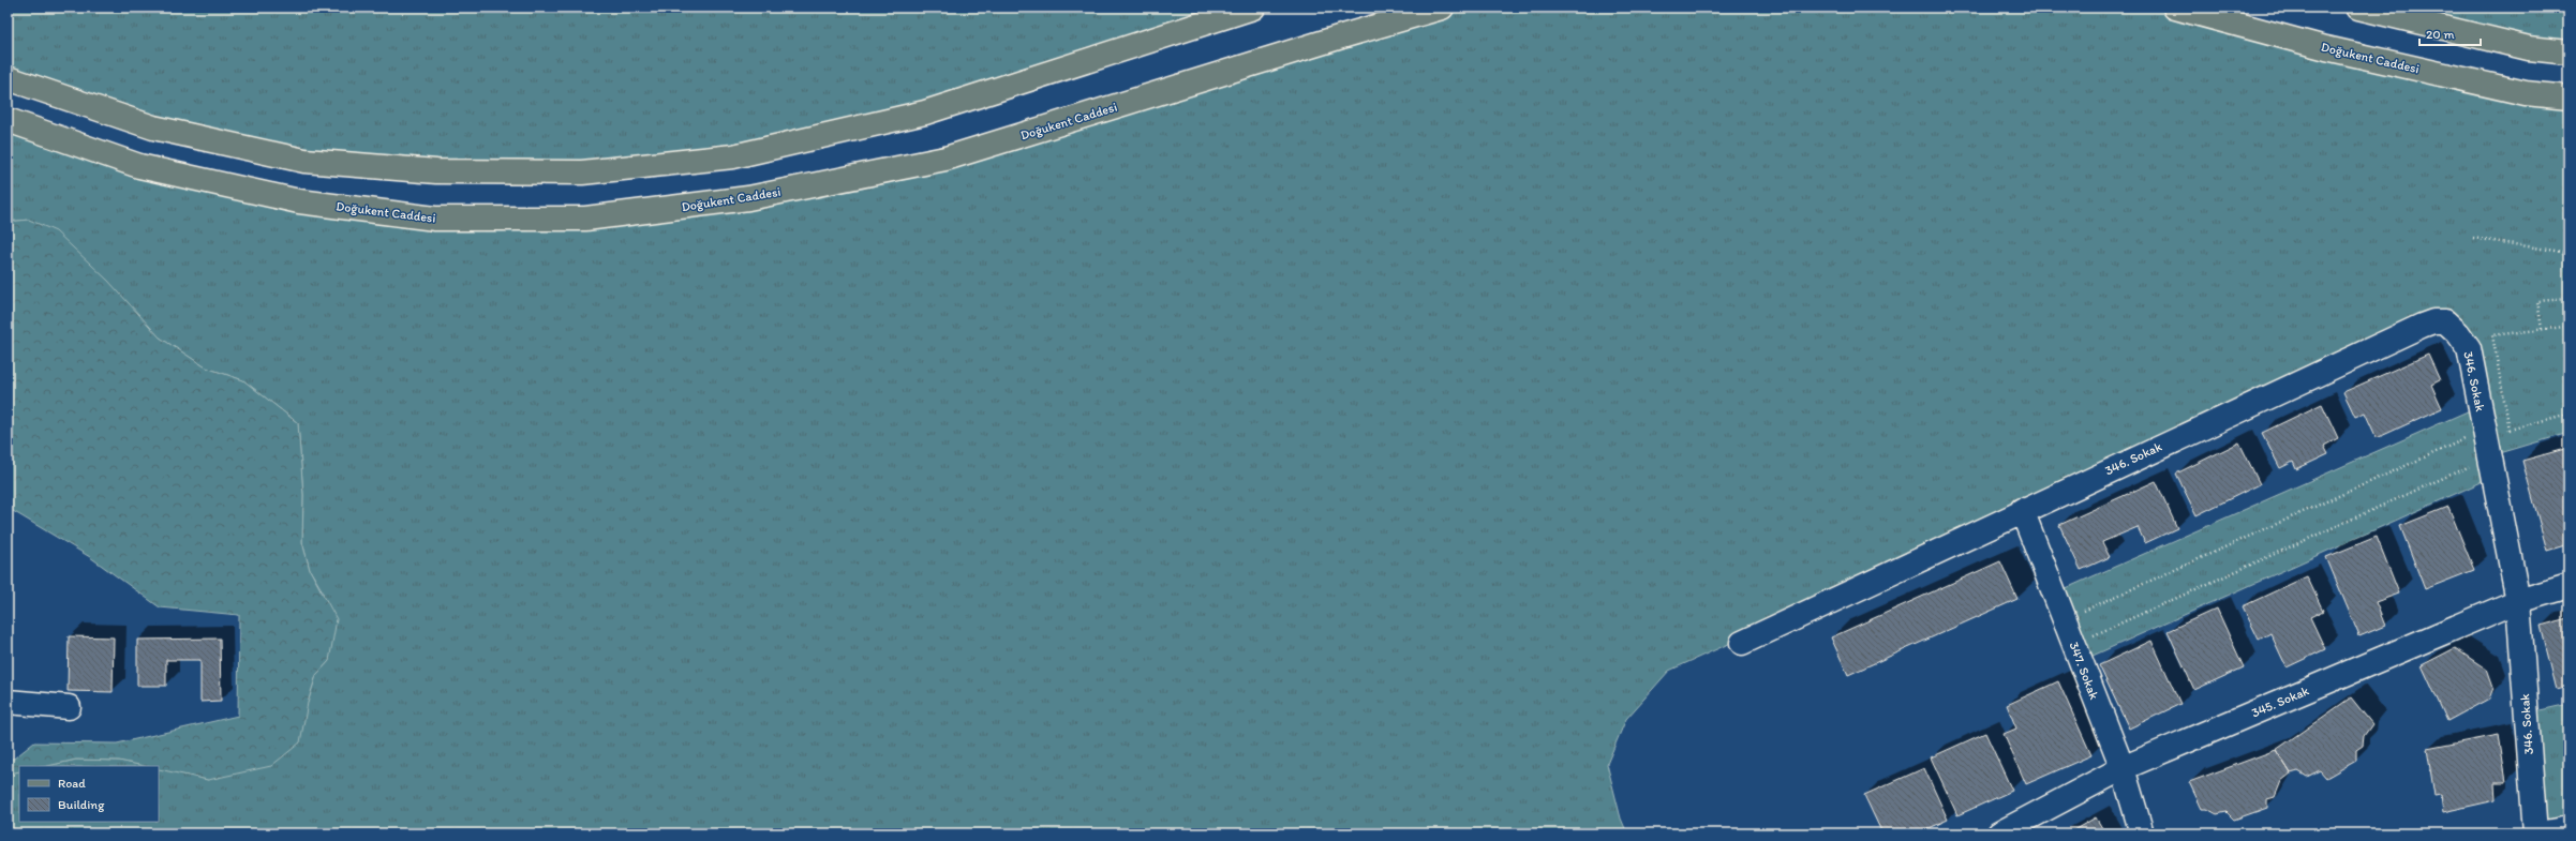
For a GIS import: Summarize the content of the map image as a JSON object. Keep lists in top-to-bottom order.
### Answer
{
  "streets": {
    "main road": ["Doğukent Caddesi"],
    "street": ["346. Sokak", "347. Sokak", "345. Sokak"]
  },
  "crossings": [
    ["346. Sokak", "347. Sokak"],
    ["346. Sokak", "345. Sokak"],
    ["347. Sokak", "345. Sokak"]
  ],
  "legend": ["Road", "Building"],
  "scale_bar": "20 m"
}
